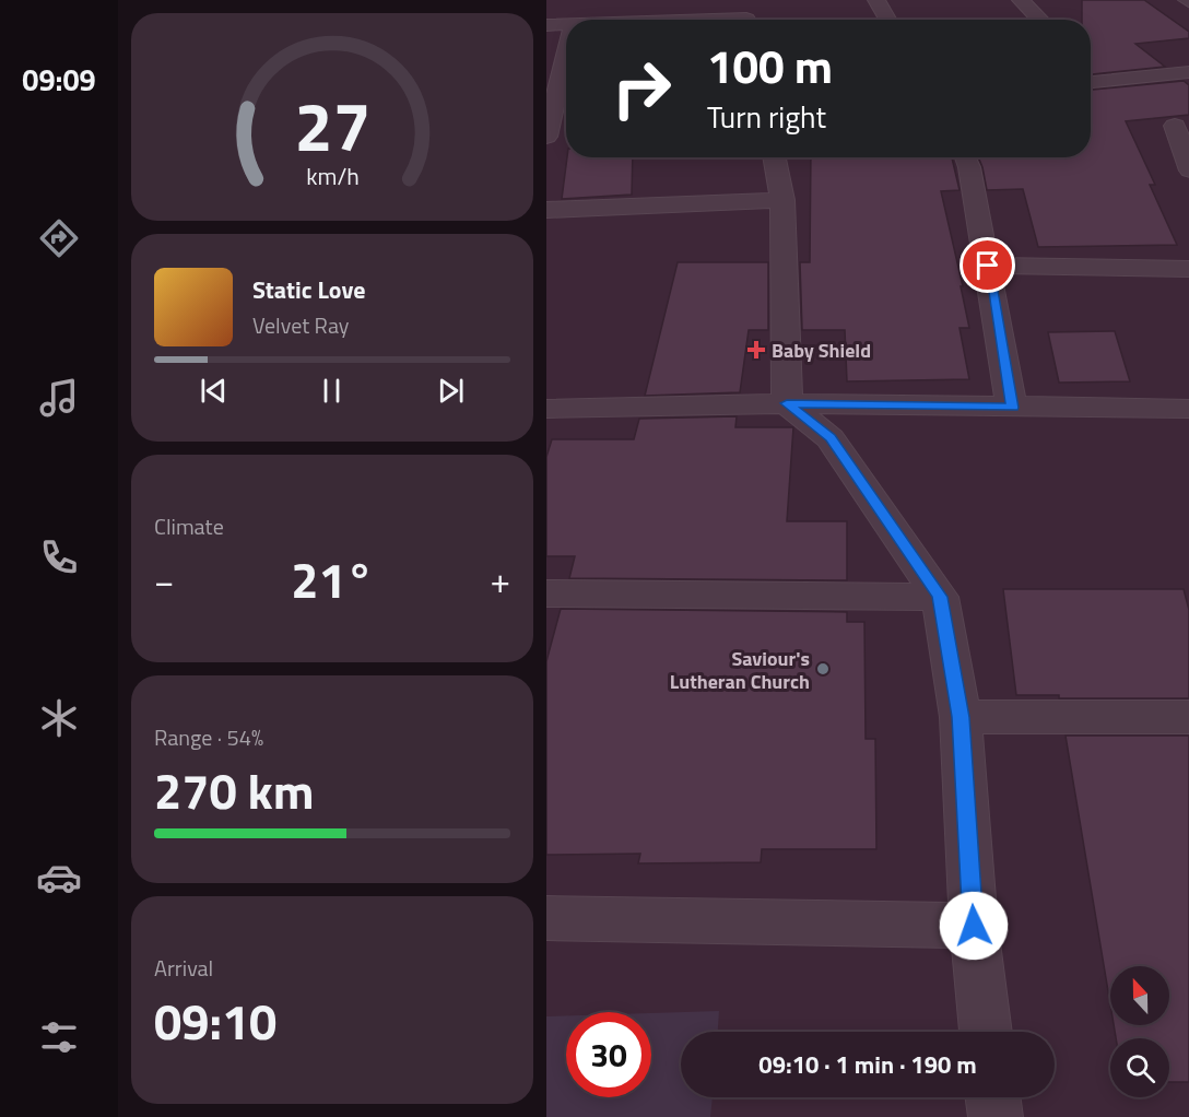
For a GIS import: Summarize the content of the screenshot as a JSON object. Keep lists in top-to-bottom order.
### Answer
{
  "places": {
    "health": ["Baby Shield"],
    "other": ["Saviour's Lutheran Church"]
  },
  "north": "top",
  "page": {
    "tabs": "09:09",
    "turn": ["100 m", "Turn right"],
    "song": ["Static Love", "Velvet Ray"],
    "tile": [
      "Climate",
      ["Range · 54%", "270 km"],
      ["Arrival", "09:10"]
    ],
    "heat": ["−", "21°", "+"],
    "limit": "30",
    "trip": "09:10 · 1 min · 190 m",
    "gauge": ["27", "km/h"]
  }
}
